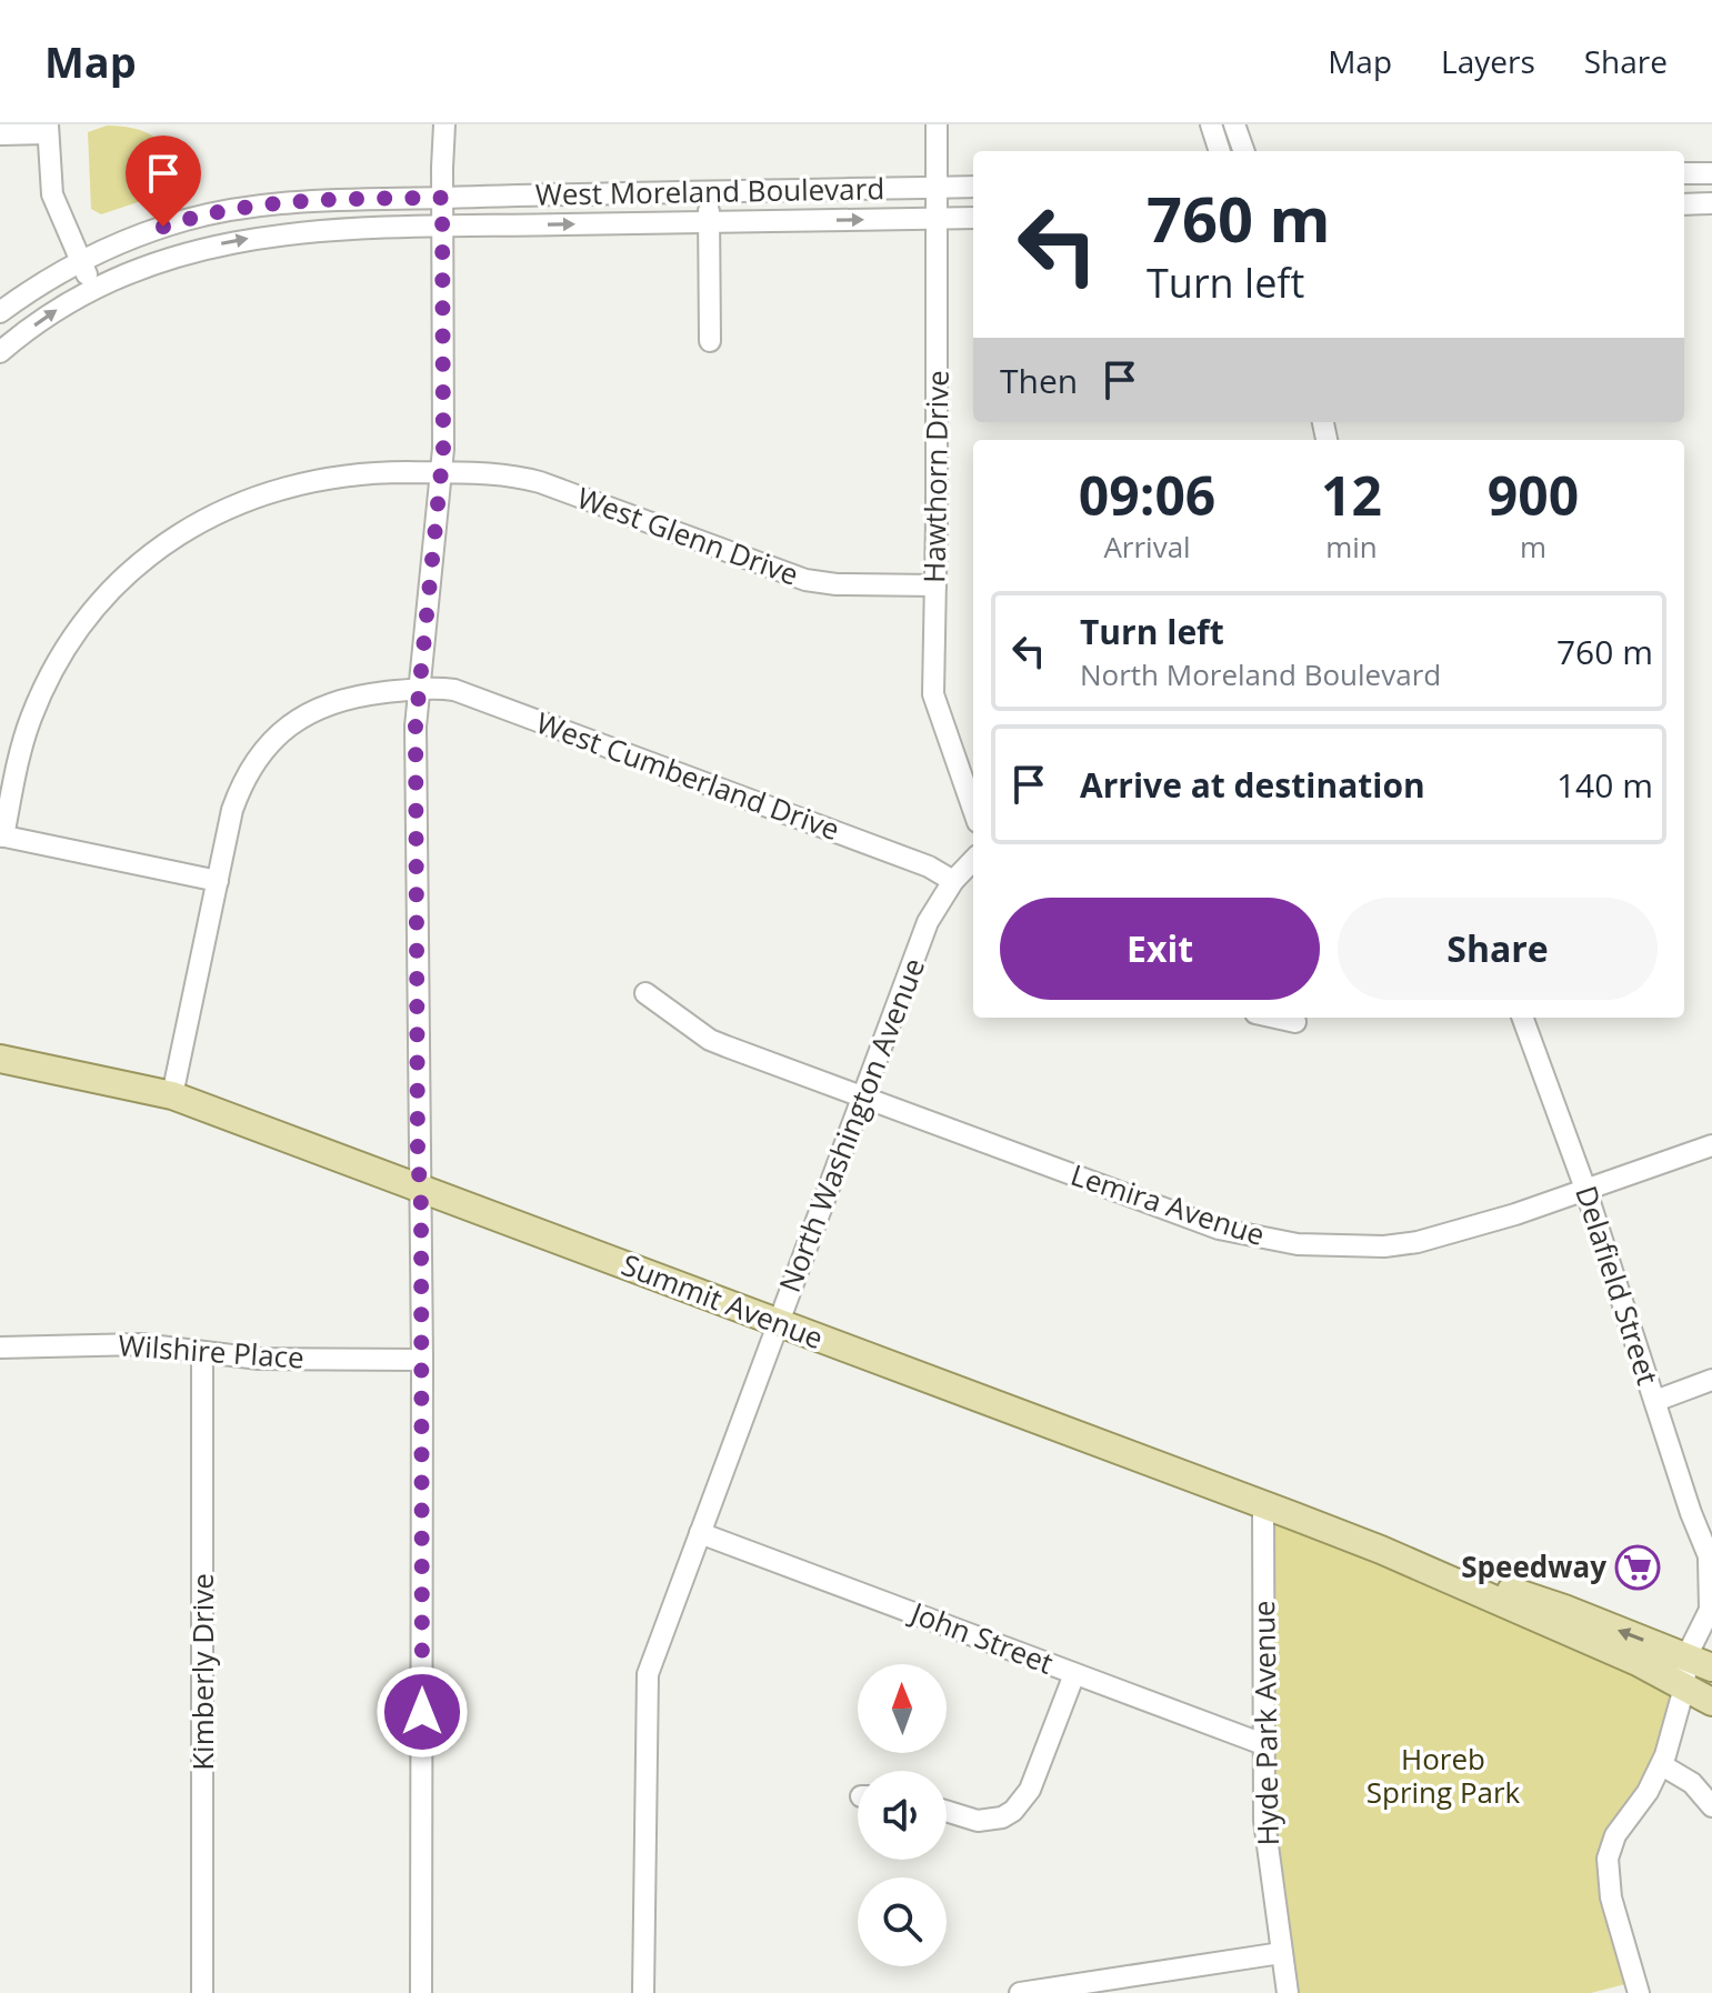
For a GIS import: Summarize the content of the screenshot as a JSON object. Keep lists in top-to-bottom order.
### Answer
{
  "streets": {
    "main road": ["Summit Avenue"],
    "street": [
      "West Moreland Boulevard",
      "Hawthorn Drive",
      "West Glenn Drive",
      "West Cumberland Drive",
      "North Washington Avenue",
      "Lemira Avenue",
      "Delafield Street",
      "Wilshire Place",
      "John Street",
      "Kimberly Drive",
      "Hyde Park Avenue"
    ]
  },
  "crossings": [
    ["West Moreland Boulevard", "Hawthorn Drive"],
    ["Hawthorn Drive", "West Glenn Drive"],
    ["West Cumberland Drive", "North Washington Avenue"],
    ["West Cumberland Drive", "Summit Avenue"],
    ["North Washington Avenue", "Lemira Avenue"],
    ["North Washington Avenue", "Summit Avenue"],
    ["North Washington Avenue", "John Street"],
    ["Lemira Avenue", "Delafield Street"],
    ["Delafield Street", "Summit Avenue"],
    ["Summit Avenue", "Hyde Park Avenue"],
    ["Wilshire Place", "Kimberly Drive"],
    ["John Street", "Hyde Park Avenue"]
  ],
  "parks": ["Horeb Spring Park"],
  "places": {
    "supermarket": ["Speedway"]
  },
  "north": "top",
  "page": {
    "header": "Map",
    "nav": ["Map", "Layers", "Share"],
    "turn": ["760 m", "Turn left"],
    "then": "Then",
    "eta": [
      "09:06",
      "Arrival",
      "12",
      "min",
      "900",
      "m"
    ],
    "list": [
      {
        "name": "Turn left",
        "note": "North Moreland Boulevard",
        "value": "760 m"
      },
      {
        "name": "Arrive at destination",
        "value": "140 m"
      }
    ],
    "buttons": ["Exit", "Share"]
  }
}
